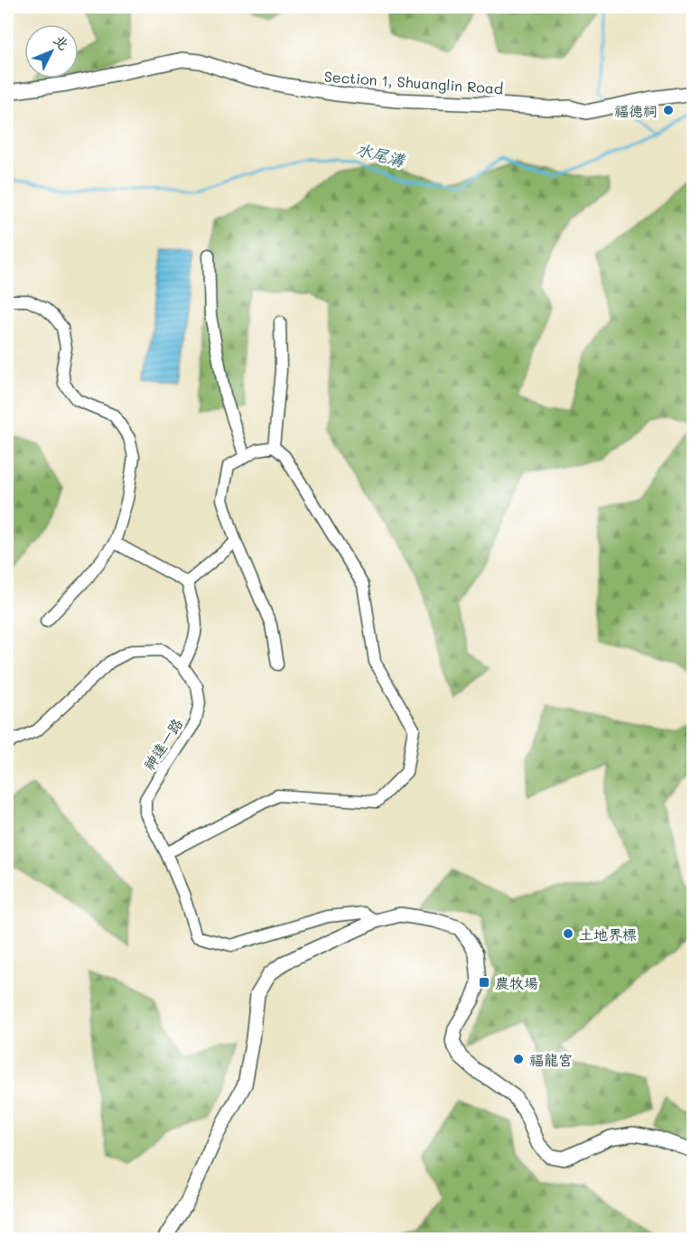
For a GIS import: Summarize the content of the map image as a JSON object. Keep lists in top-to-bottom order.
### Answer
{
  "streets": {
    "street": ["Section 1, Shuanglin Road", "神達一路"]
  },
  "water": ["水尾溝"],
  "places": {
    "other": ["福德祠", "土地界標", "福龍宮"],
    "transit": ["農牧場"]
  },
  "north": "top right"
}
